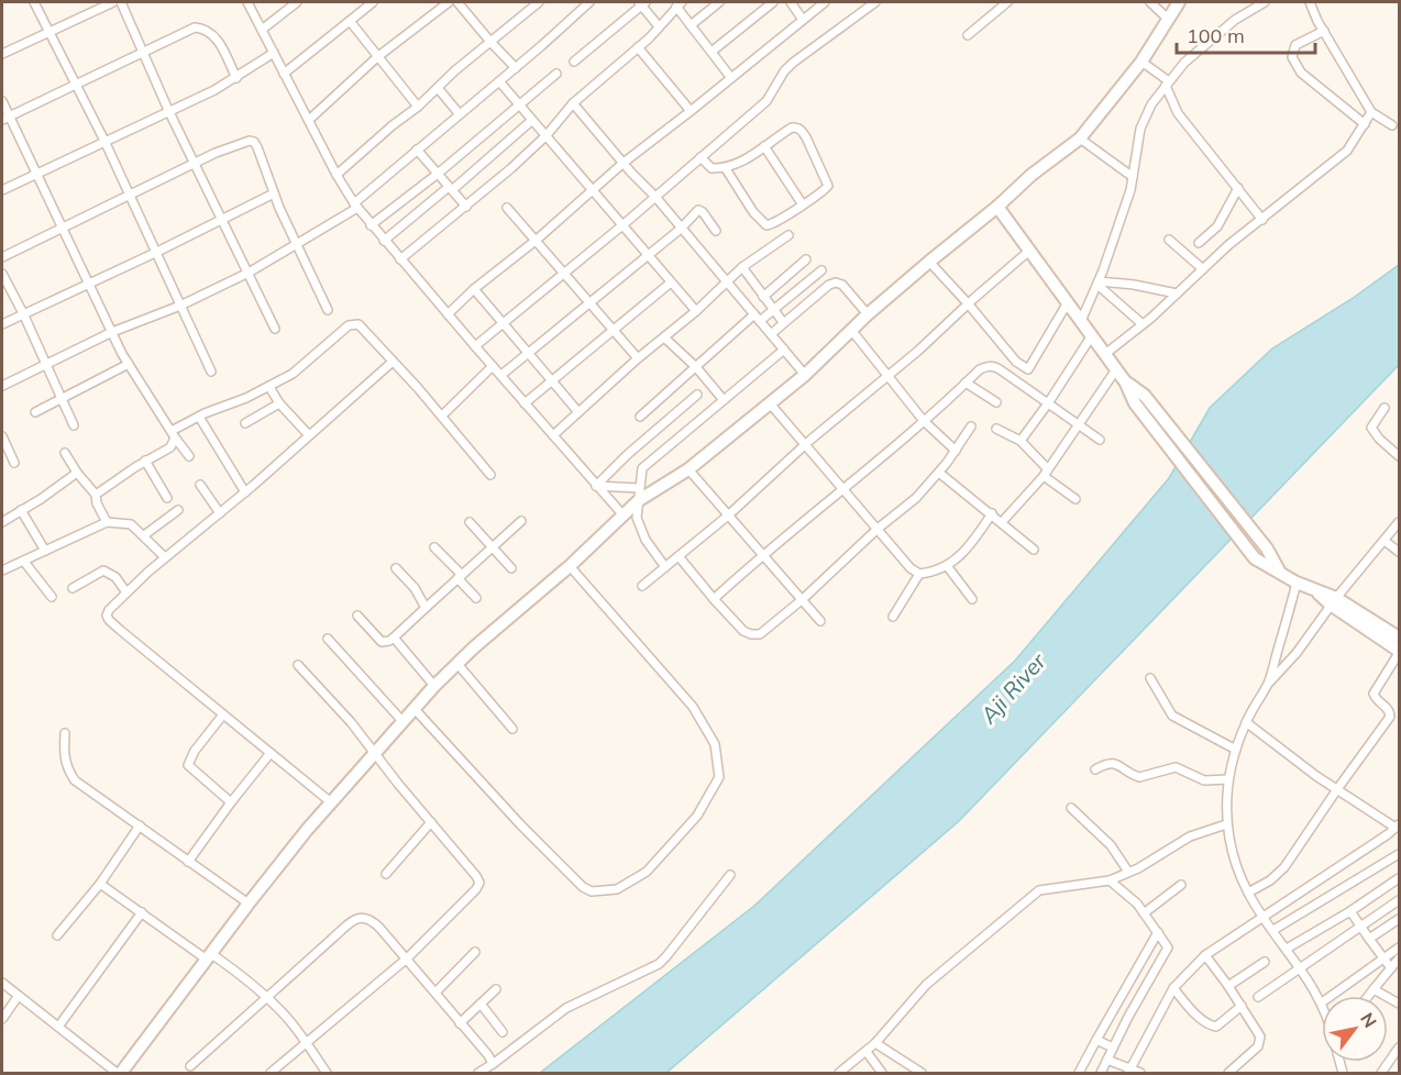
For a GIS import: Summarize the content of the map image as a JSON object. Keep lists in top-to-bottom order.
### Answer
{
  "water": ["Aji River"],
  "scale_bar": "100 m",
  "north": "top right"
}
